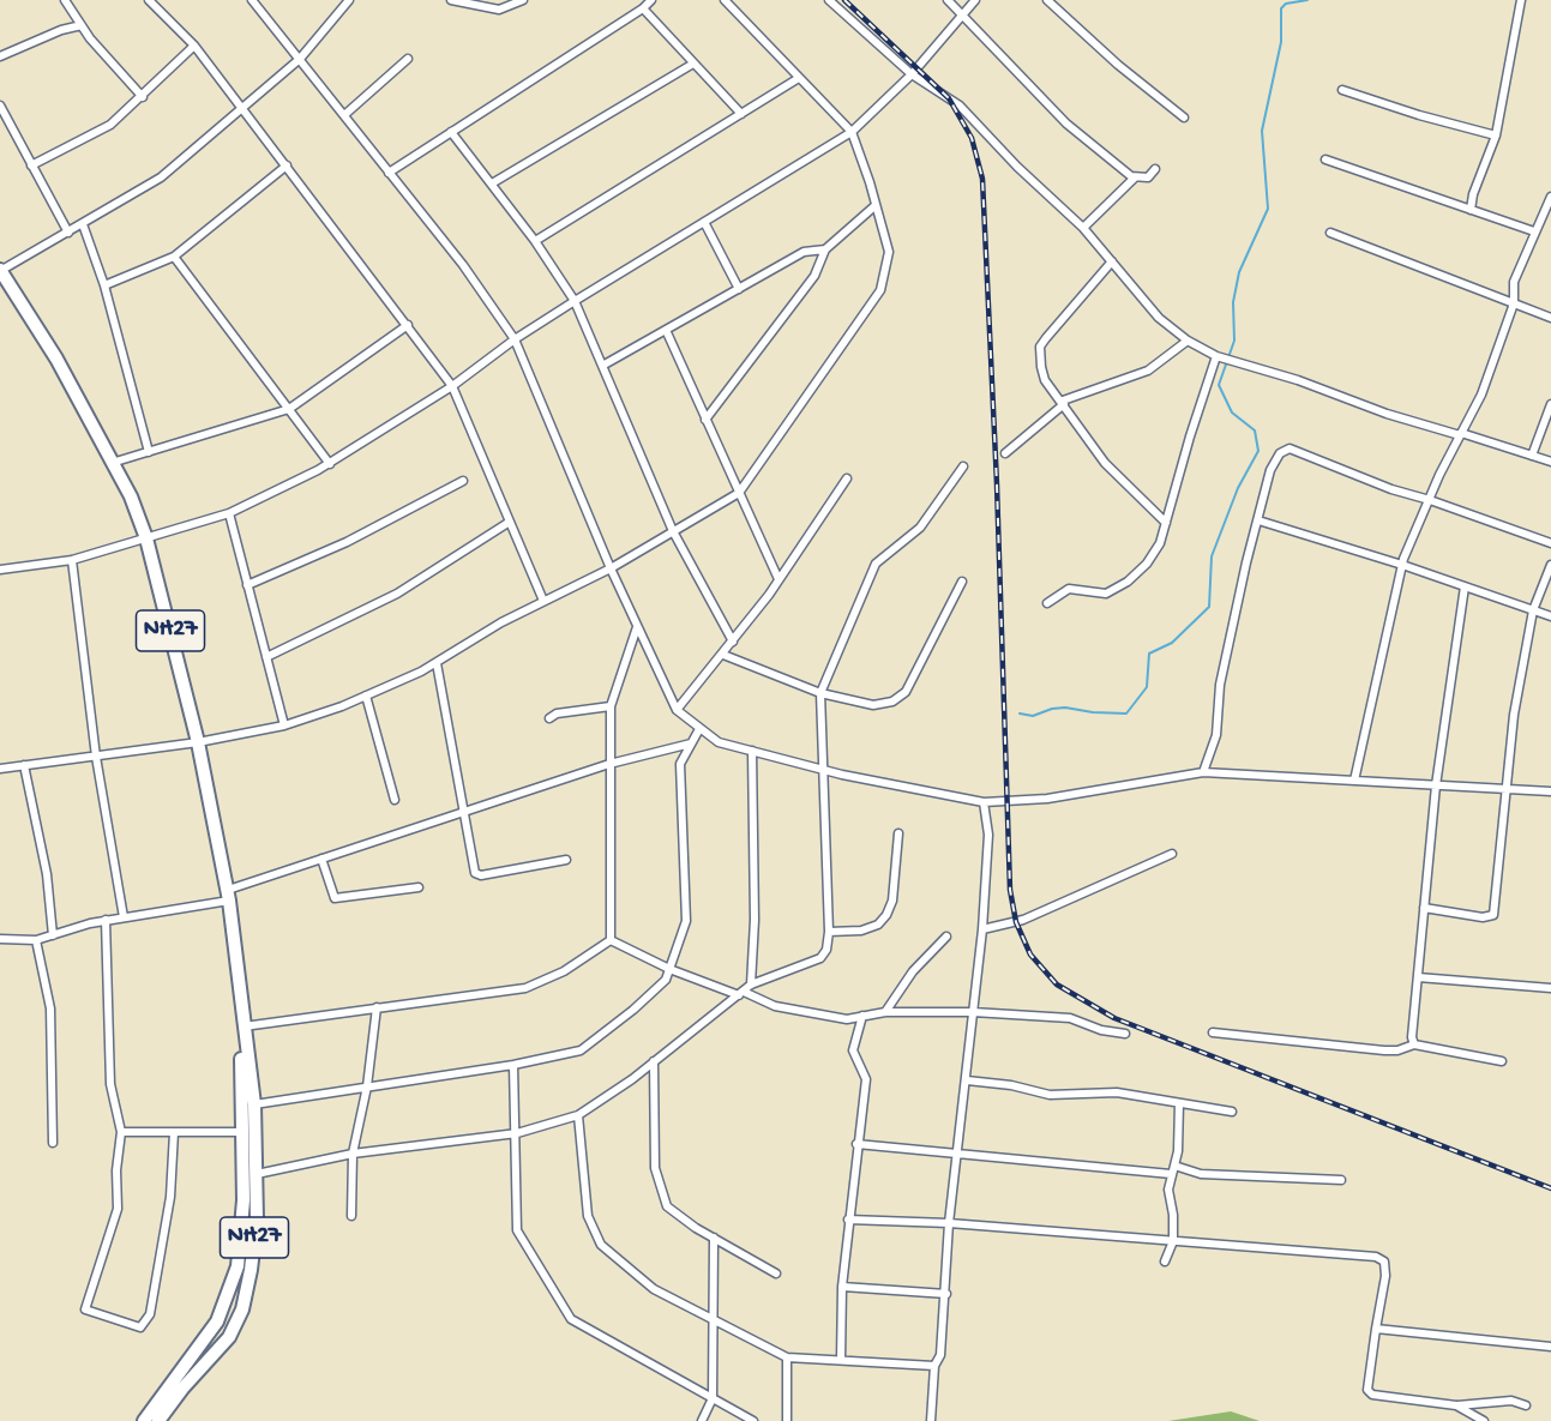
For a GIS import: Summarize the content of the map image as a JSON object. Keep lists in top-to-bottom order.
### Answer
{
  "streets": {
    "highway": ["NH27"]
  }
}
